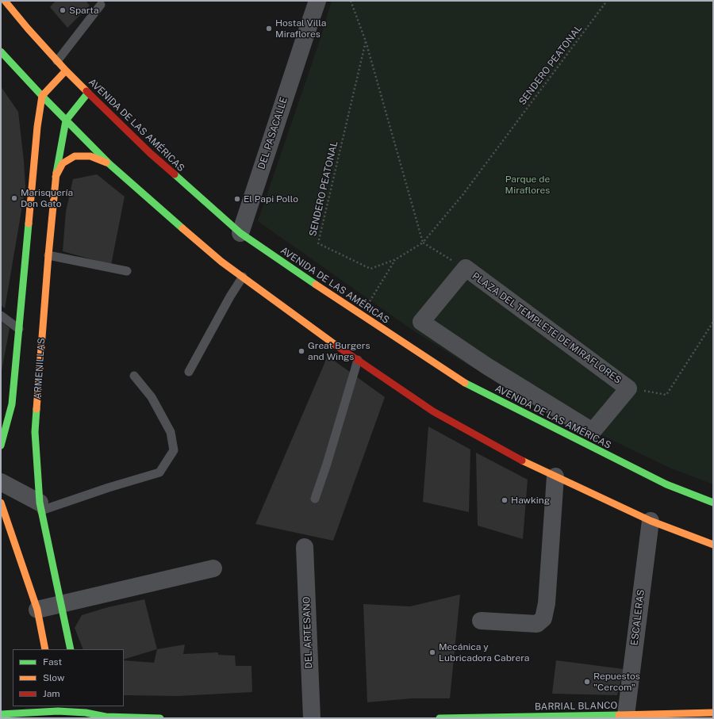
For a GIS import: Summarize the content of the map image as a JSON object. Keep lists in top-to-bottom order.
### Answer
{
  "streets": {
    "main road": ["AVENIDA DE LAS AMÉRICAS", "ARMENILLAS", "BARRIAL BLANCO"],
    "street": [
      "DEL PASACALLE",
      "PLAZA DEL TEMPLETE DE MIRAFLORES",
      "ESCALERAS",
      "DEL ARTESANO"
    ],
    "path": ["SENDERO PEATONAL"]
  },
  "crossings": [
    ["AVENIDA DE LAS AMÉRICAS", "DEL PASACALLE"],
    ["AVENIDA DE LAS AMÉRICAS", "ARMENILLAS"],
    ["ESCALERAS", "BARRIAL BLANCO"]
  ],
  "parks": ["Parque de Miraflores"],
  "places": [
    "Sparta",
    "Hostal Villa Miraflores",
    "Marisquería Don Gato",
    "El Papi Pollo",
    "Great Burgers and Wings",
    "Hawking",
    "Mecánica y Lubricadora Cabrera",
    "Repuestos \"Cercom\""
  ],
  "legend": ["Fast", "Slow", "Jam"]
}
